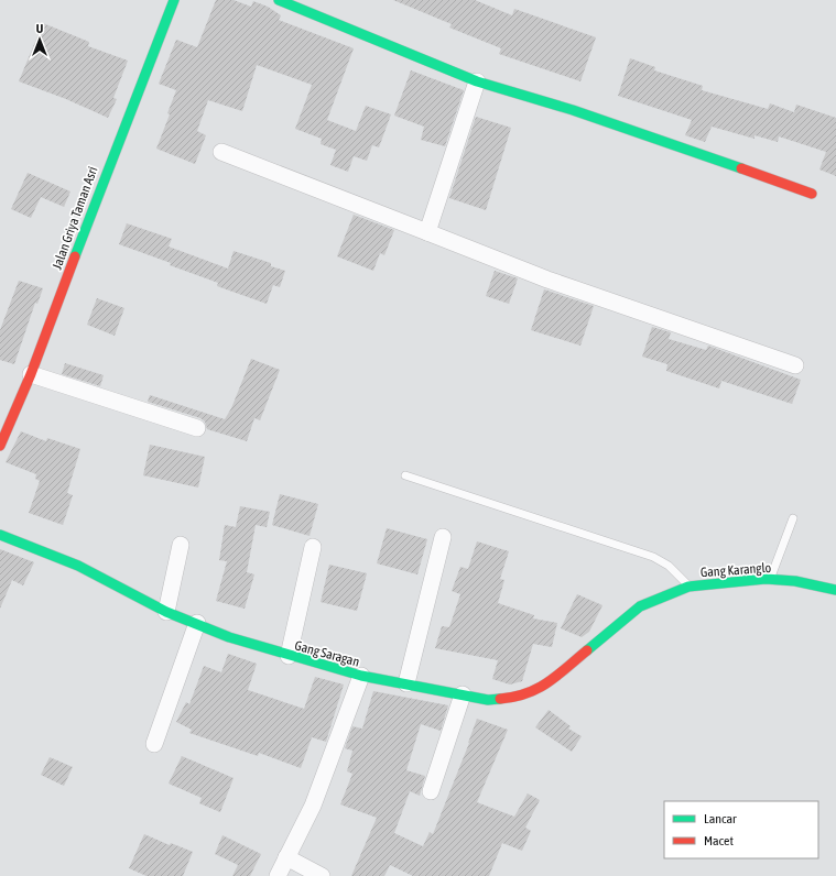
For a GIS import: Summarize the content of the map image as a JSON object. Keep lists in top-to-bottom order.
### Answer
{
  "streets": {
    "street": ["Jalan Griya Taman Asri", "Gang Karanglo", "Gang Saragan"]
  },
  "crossings": [
    ["Gang Karanglo", "Gang Saragan"]
  ],
  "legend": ["Lancar", "Macet"],
  "north": "top"
}
